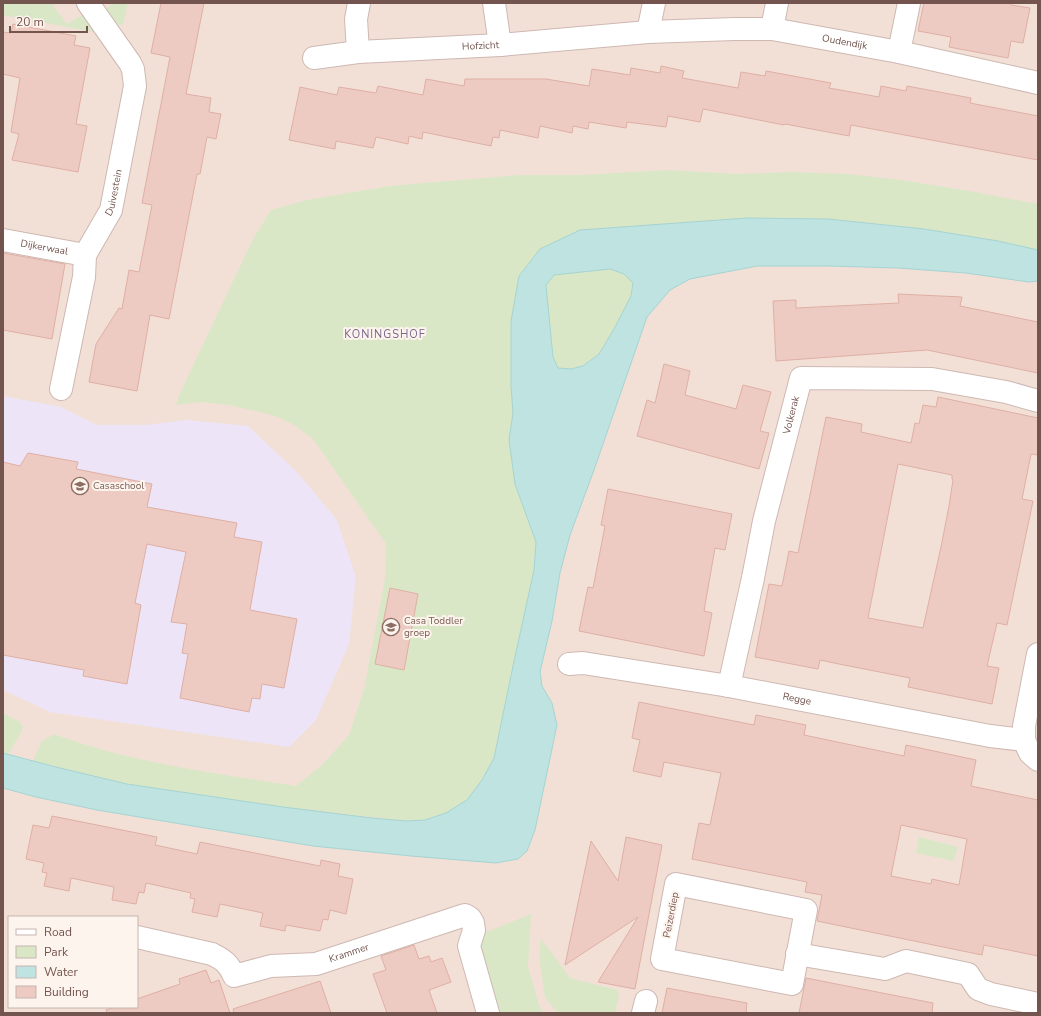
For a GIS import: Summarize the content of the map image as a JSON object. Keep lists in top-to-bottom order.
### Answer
{
  "streets": {
    "street": [
      "Oudendijk",
      "Hofzicht",
      "Duivestein",
      "Dijkerwaal",
      "Volkerak",
      "Regge",
      "Peizerdiep",
      "Krammer"
    ]
  },
  "crossings": [
    ["Oudendijk", "Hofzicht"],
    ["Duivestein", "Dijkerwaal"],
    ["Volkerak", "Regge"]
  ],
  "districts": ["KONINGSHOF"],
  "places": {
    "school or university": ["Casaschool", "Casa Toddler groep"]
  },
  "legend": [
    "Road",
    "Park",
    "Water",
    "Building"
  ],
  "scale_bar": "20 m"
}
